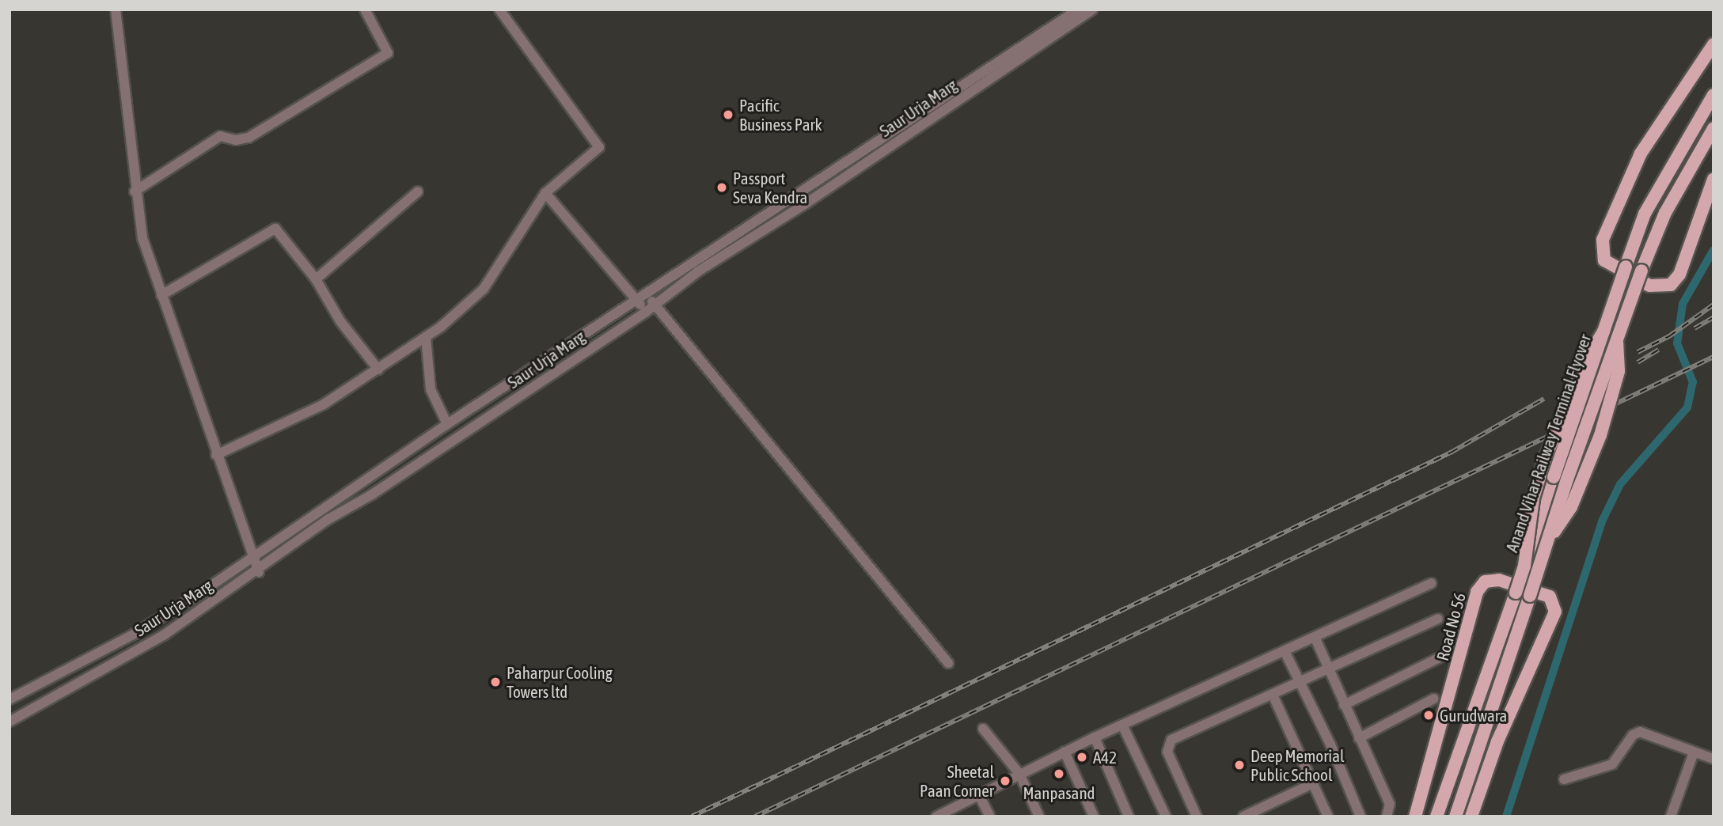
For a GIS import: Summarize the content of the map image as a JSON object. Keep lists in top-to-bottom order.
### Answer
{
  "streets": {
    "main road": ["Anand Vihar Railway Terminal Flyover", "Road No 56"],
    "street": ["Saur Urja Marg"]
  },
  "places": [
    "Pacific Business Park",
    "Passport Seva Kendra",
    "Paharpur Cooling Towers ltd",
    "Gurudwara",
    "A42",
    "Deep Memorial Public School",
    "Manpasand",
    "Sheetal Paan Corner"
  ]
}
